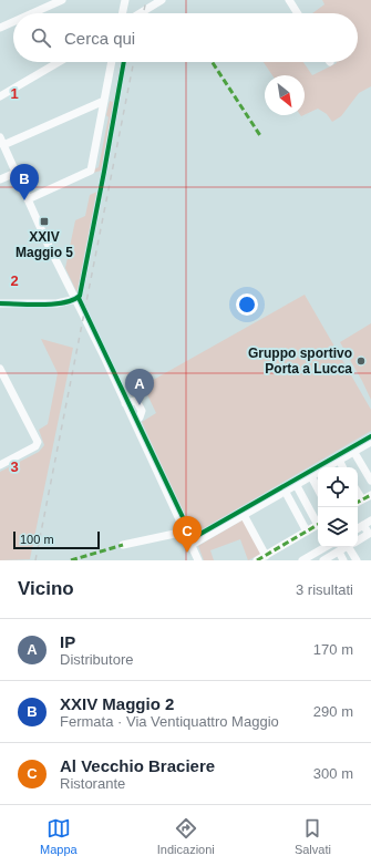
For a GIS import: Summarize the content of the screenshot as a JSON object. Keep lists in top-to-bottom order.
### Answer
{
  "places": {
    "transit": ["XXIV Maggio 5"],
    "other": ["Gruppo sportivo Porta a Lucca"]
  },
  "scale_bar": "100 m",
  "north": "bottom right",
  "page": {
    "search": "Cerca qui",
    "pins": ["B", "A", "C"],
    "scale": "100 m",
    "heading": ["Vicino", "3 risultati"],
    "list": [
      {
        "mark": "A",
        "name": "IP",
        "note": "Distributore",
        "value": "170 m"
      },
      {
        "mark": "B",
        "name": "XXIV Maggio 2",
        "note": "Fermata · Via Ventiquattro Maggio",
        "value": "290 m"
      },
      {
        "mark": "C",
        "name": "Al Vecchio Braciere",
        "note": "Ristorante",
        "value": "300 m"
      }
    ],
    "nav": ["Mappa", "Indicazioni", "Salvati"]
  },
  "grid": {
    "rows": ["1", "2", "3"]
  }
}
